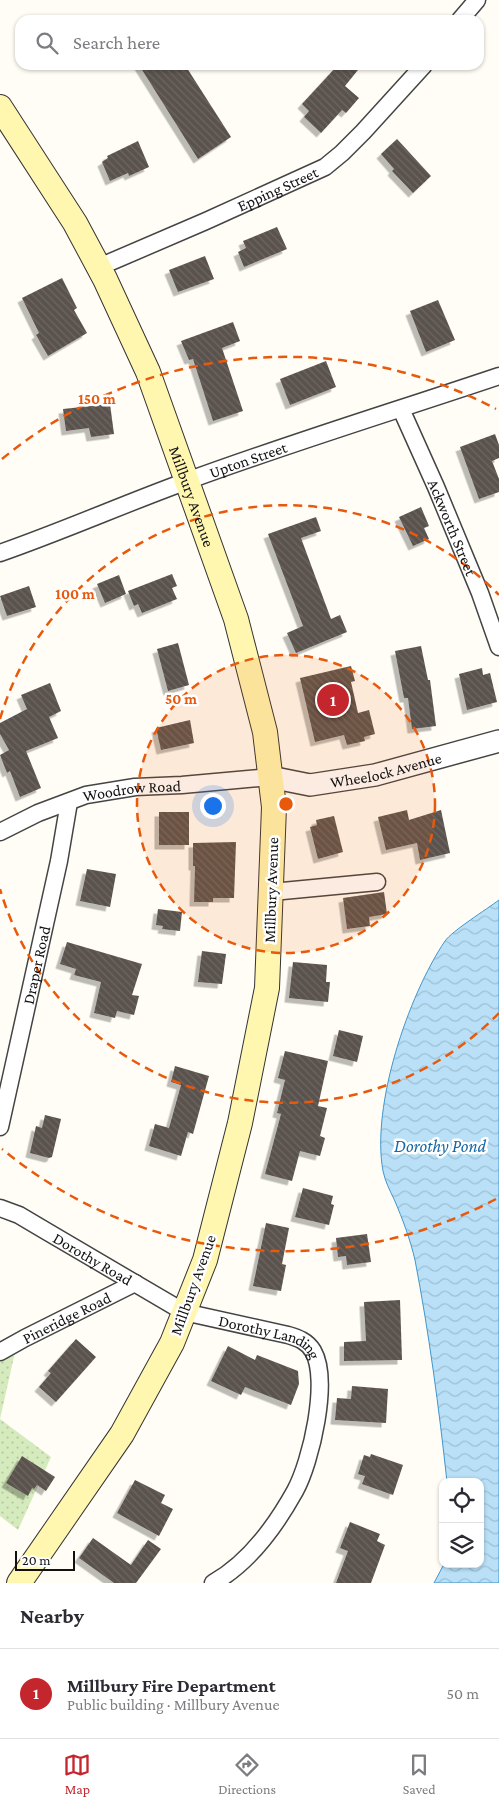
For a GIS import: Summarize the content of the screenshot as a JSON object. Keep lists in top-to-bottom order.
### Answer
{
  "streets": {
    "main road": ["Millbury Avenue"],
    "street": [
      "Epping Street",
      "Upton Street",
      "Ackworth Street",
      "Wheelock Avenue",
      "Woodrow Road",
      "Draper Road",
      "Dorothy Road",
      "Pineridge Road",
      "Dorothy Landing"
    ]
  },
  "crossings": [
    ["Epping Street", "Millbury Avenue"],
    ["Upton Street", "Millbury Avenue"],
    ["Upton Street", "Ackworth Street"],
    ["Millbury Avenue", "Wheelock Avenue"],
    ["Millbury Avenue", "Woodrow Road"],
    ["Millbury Avenue", "Dorothy Road"],
    ["Millbury Avenue", "Dorothy Landing"],
    ["Wheelock Avenue", "Woodrow Road"],
    ["Woodrow Road", "Draper Road"],
    ["Dorothy Road", "Pineridge Road"],
    ["Dorothy Road", "Dorothy Landing"]
  ],
  "water": ["Dorothy Pond"],
  "scale_bar": "20 m",
  "page": {
    "search": "Search here",
    "pins": "1",
    "scale": "20 m",
    "heading": "Nearby",
    "list": [
      {
        "mark": "1",
        "name": "Millbury Fire Department",
        "note": "Public building · Millbury Avenue",
        "value": "50 m"
      }
    ],
    "nav": ["Map", "Directions", "Saved"]
  },
  "rings": ["150 m", "100 m", "50 m"]
}
